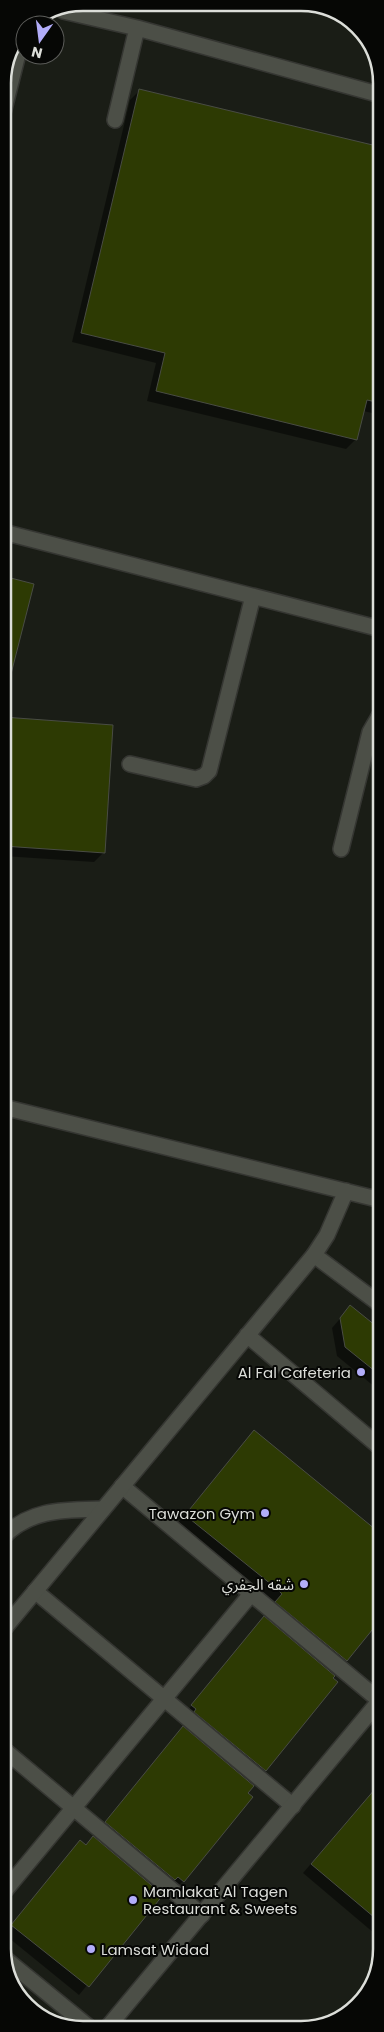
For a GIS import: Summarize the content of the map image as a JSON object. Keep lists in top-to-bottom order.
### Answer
{
  "places": [
    "Al Fal Cafeteria",
    "Tawazon Gym",
    "شقه الجفري",
    "Mamlakat Al Tagen Restaurant & Sweets",
    "Lamsat Widad"
  ],
  "north": "bottom"
}
